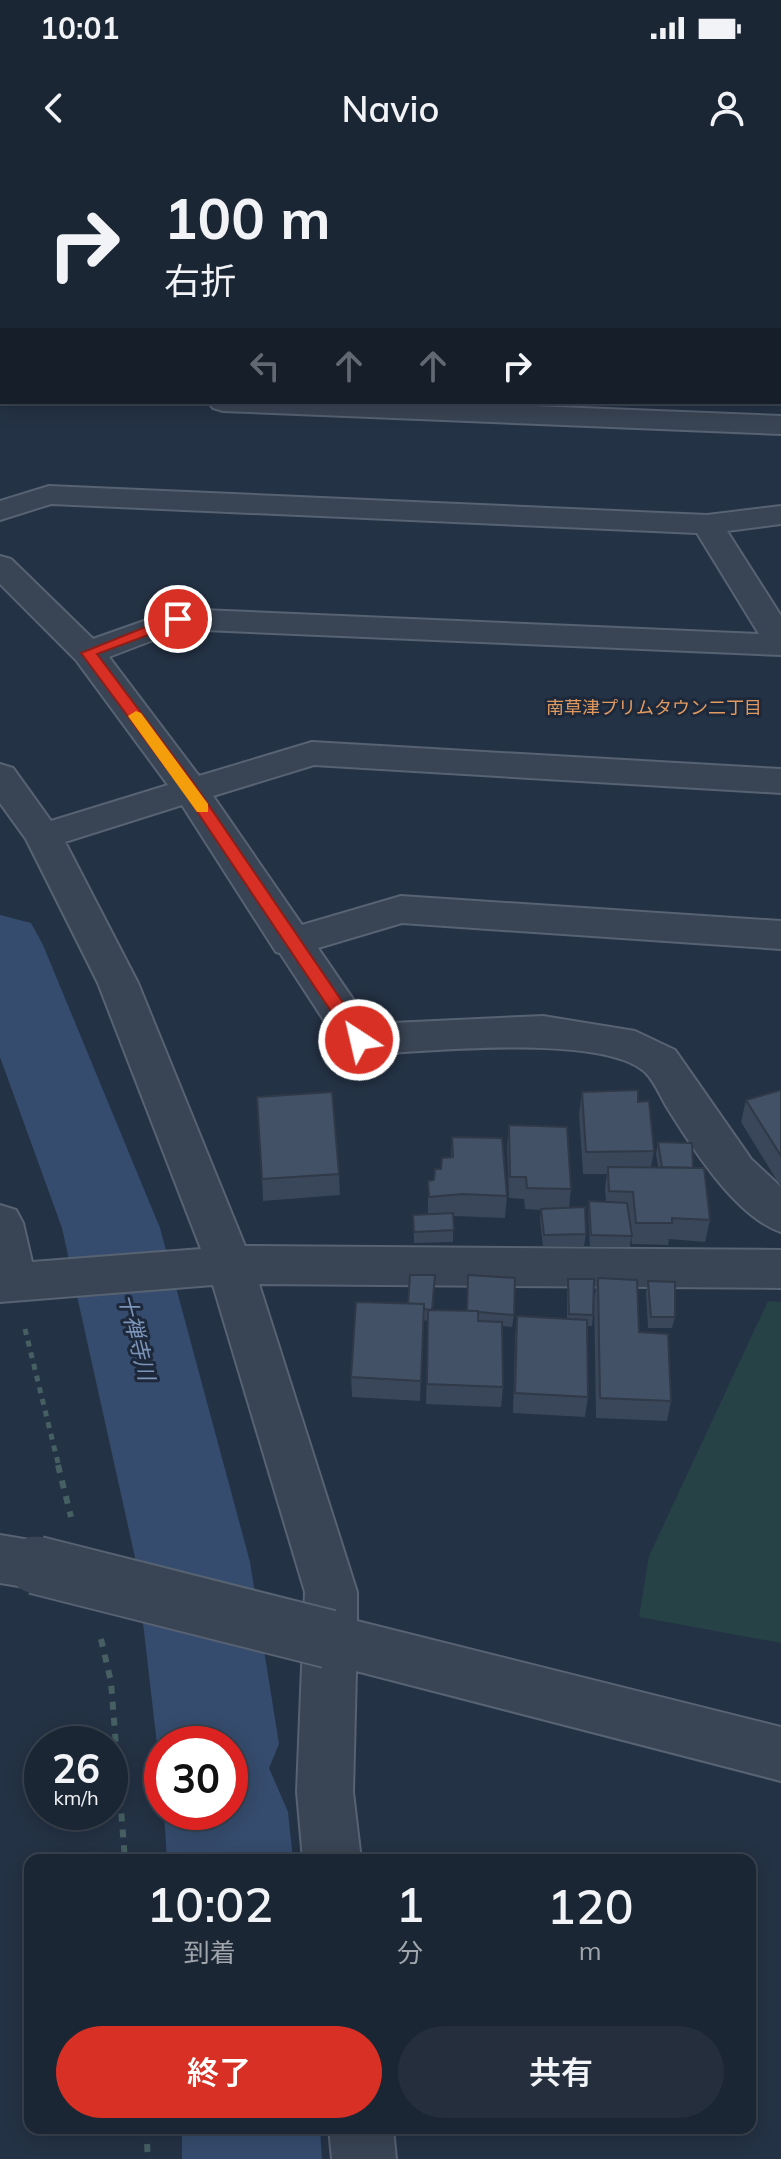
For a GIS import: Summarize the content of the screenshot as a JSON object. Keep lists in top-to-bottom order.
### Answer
{
  "districts": ["南草津プリムタウン二丁目"],
  "water": ["十禅寺川"],
  "page": {
    "status": "10:01",
    "header": "Navio",
    "turn": ["100 m", "右折"],
    "speed": "26 km/h",
    "limit": "30",
    "eta": [
      "10:02",
      "到着",
      "1",
      "分",
      "120",
      "m"
    ],
    "buttons": ["終了", "共有"]
  }
}
